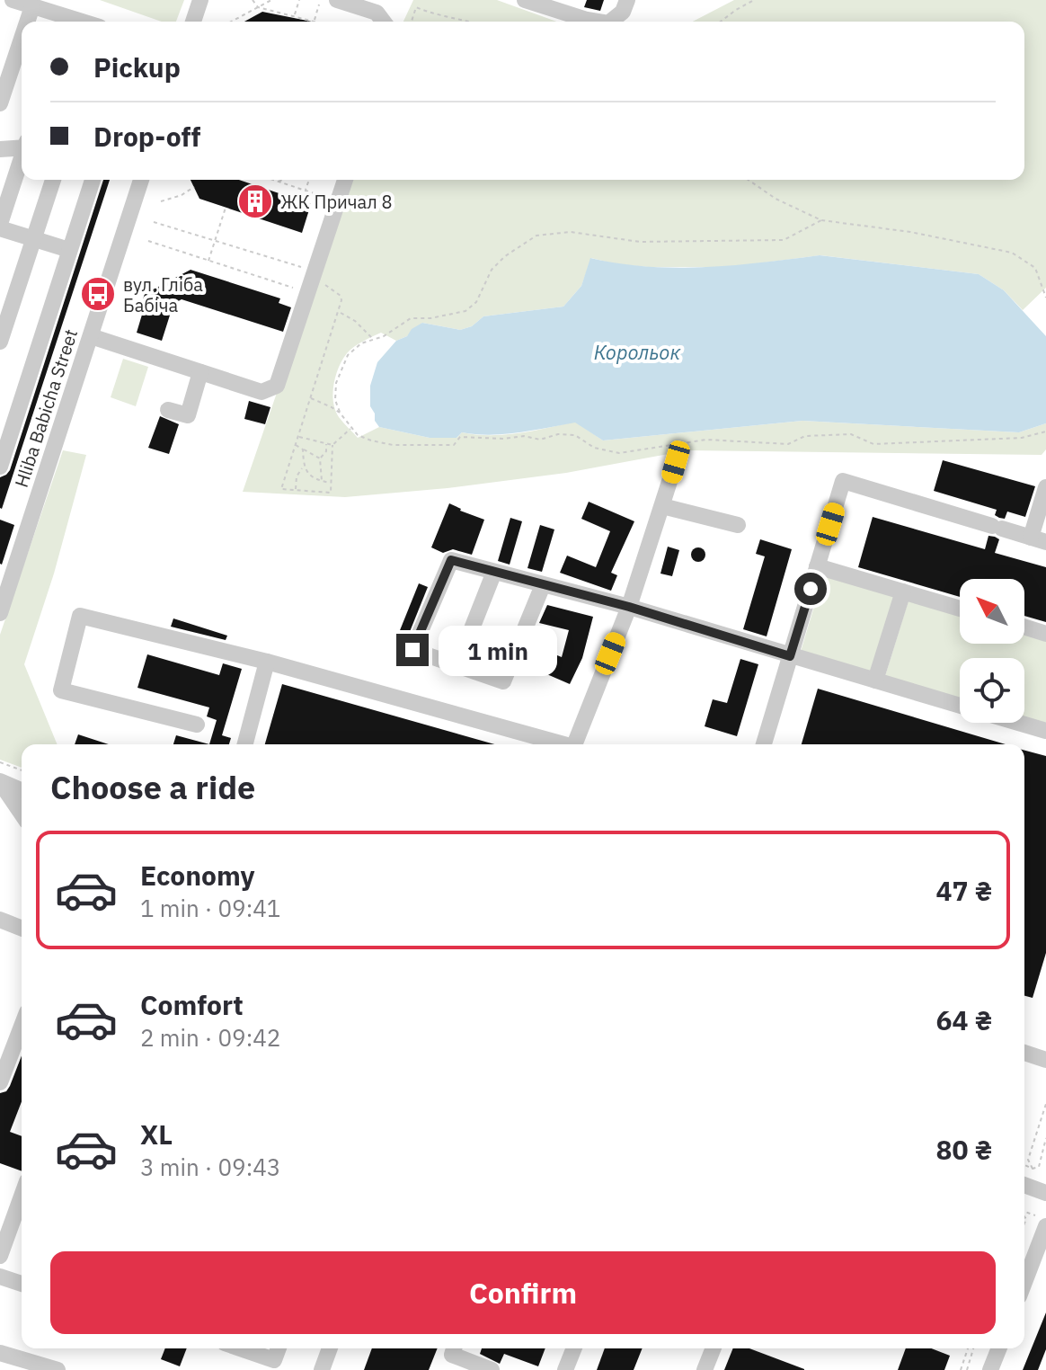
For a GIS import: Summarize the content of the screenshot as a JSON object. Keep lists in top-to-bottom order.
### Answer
{
  "streets": {
    "street": ["Hliba Babicha Street"]
  },
  "water": ["Корольок"],
  "places": {
    "building": ["ЖК Причал 8"],
    "bus stop": ["вул. Гліба Бабіча"]
  },
  "north": "top left",
  "page": {
    "banner": ["Pickup", "Drop-off"],
    "bubble": "1 min",
    "heading": "Choose a ride",
    "list": [
      {
        "name": "Economy",
        "note": "1 min · 09:41",
        "value": "47 ₴"
      },
      {
        "name": "Comfort",
        "note": "2 min · 09:42",
        "value": "64 ₴"
      },
      {
        "name": "XL",
        "note": "3 min · 09:43",
        "value": "80 ₴"
      }
    ],
    "buttons": "Confirm"
  }
}
